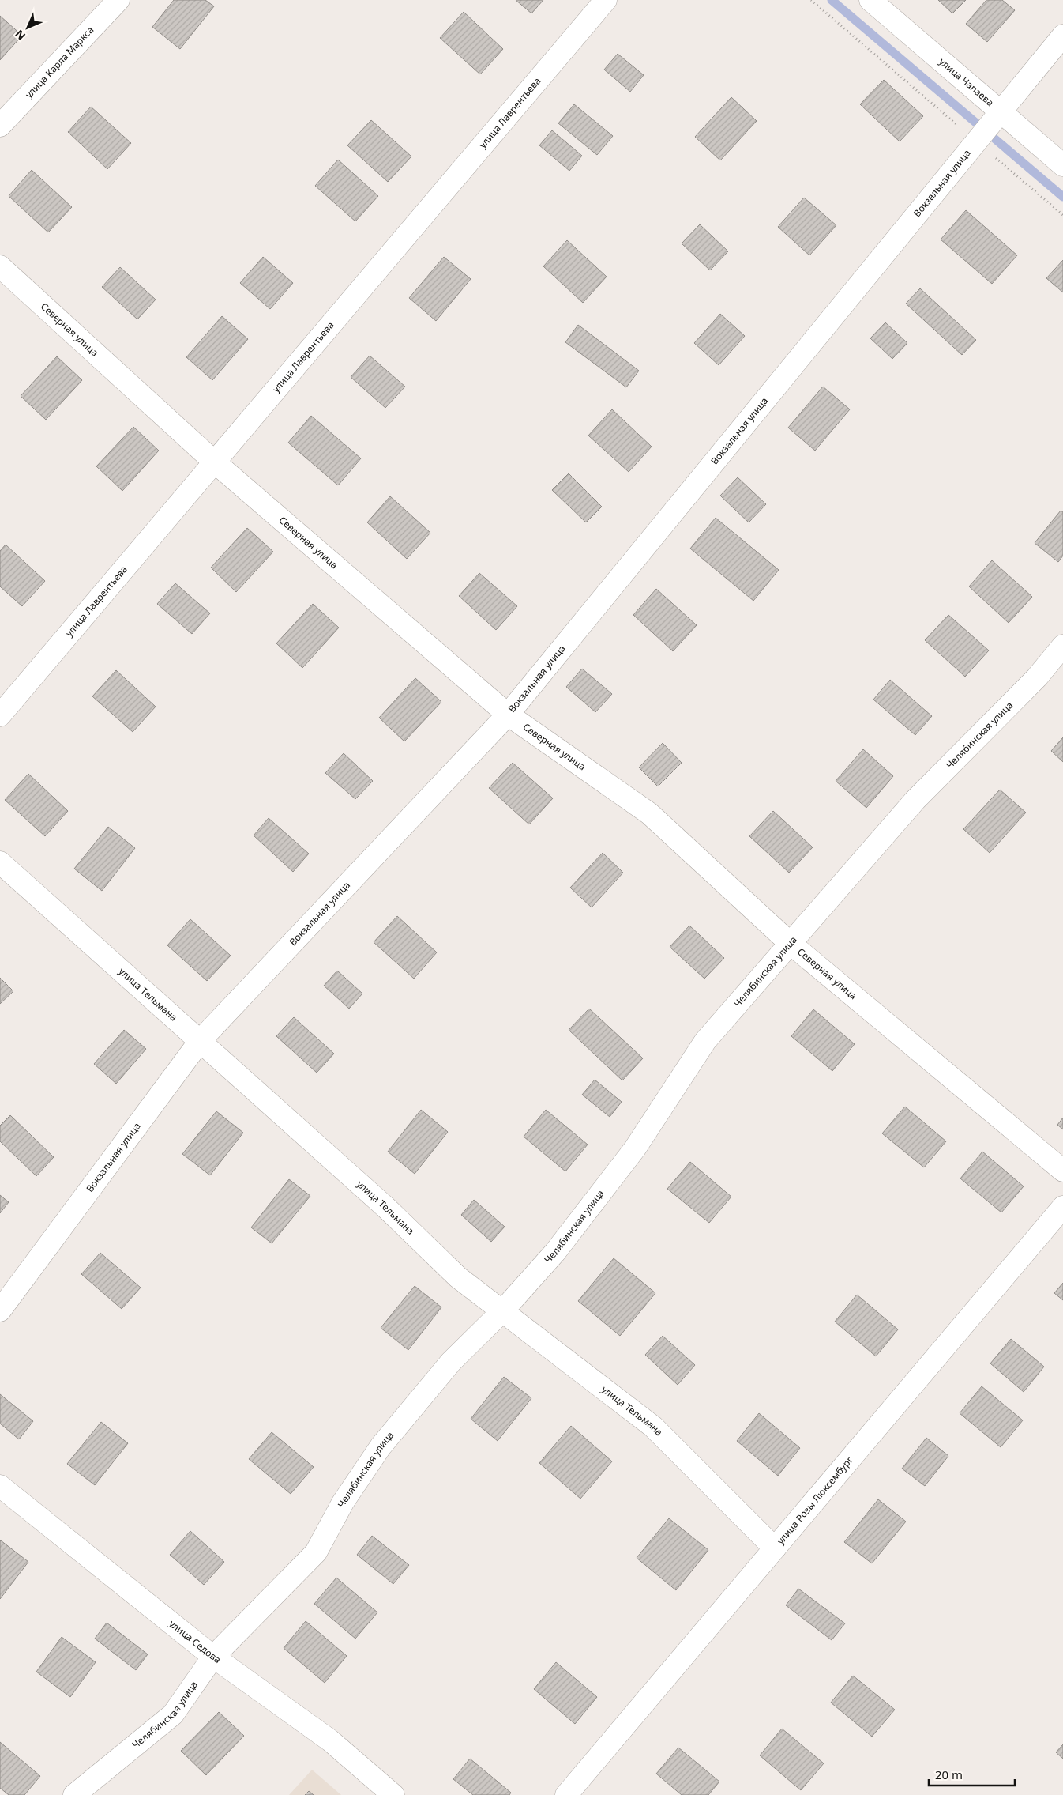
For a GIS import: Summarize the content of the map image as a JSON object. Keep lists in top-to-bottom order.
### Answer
{
  "streets": {
    "street": [
      "улица Карла Маркса",
      "улица Чапаева",
      "улица Лаврентьева",
      "Вокзальная улица",
      "Северная улица",
      "Челябинская улица",
      "улица Тельмана",
      "улица Розы Люксембург",
      "улица Седова"
    ]
  },
  "crossings": [
    ["улица Чапаева", "Вокзальная улица"],
    ["улица Лаврентьева", "Северная улица"],
    ["Вокзальная улица", "Северная улица"],
    ["Вокзальная улица", "улица Тельмана"],
    ["Северная улица", "Челябинская улица"],
    ["Челябинская улица", "улица Тельмана"],
    ["Челябинская улица", "улица Седова"],
    ["улица Тельмана", "улица Розы Люксембург"]
  ],
  "scale_bar": "20 m",
  "north": "bottom left"
}
